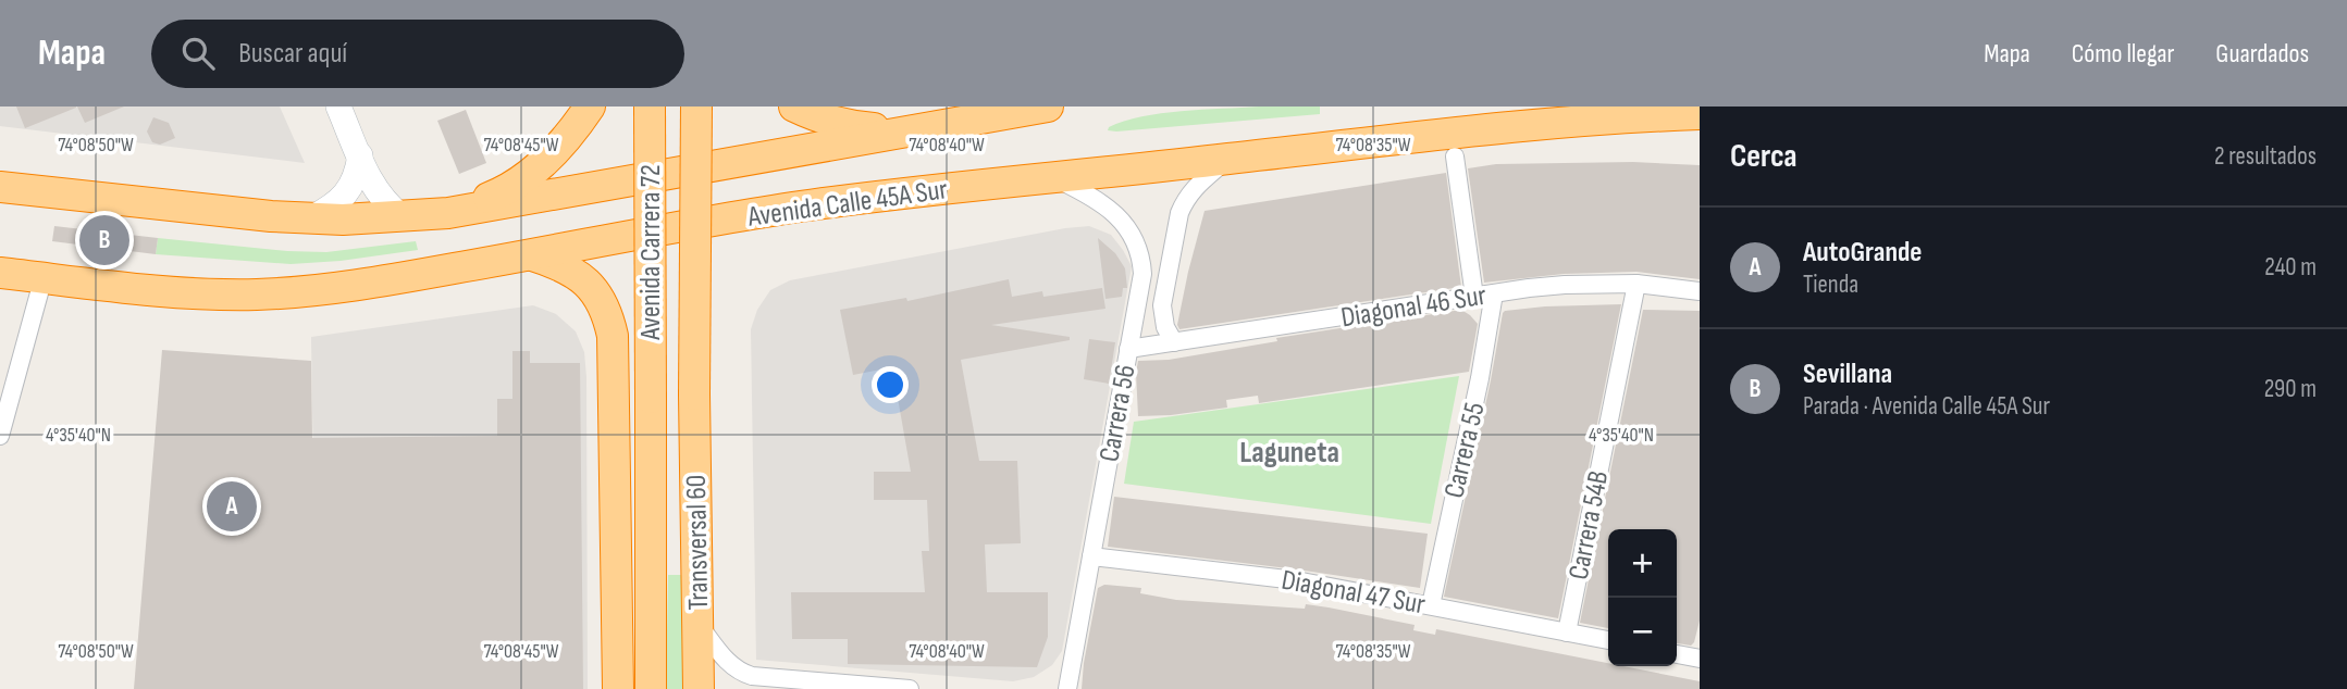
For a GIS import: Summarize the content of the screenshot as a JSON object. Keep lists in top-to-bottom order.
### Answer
{
  "streets": {
    "highway": ["Avenida Calle 45A Sur", "Avenida Carrera 72", "Transversal 60"],
    "street": [
      "Diagonal 46 Sur",
      "Carrera 56",
      "Carrera 55",
      "Carrera 54B",
      "Diagonal 47 Sur"
    ]
  },
  "crossings": [
    ["Avenida Calle 45A Sur", "Carrera 56"],
    ["Avenida Carrera 72", "Transversal 60"],
    ["Diagonal 46 Sur", "Carrera 56"],
    ["Diagonal 46 Sur", "Carrera 55"],
    ["Diagonal 46 Sur", "Carrera 54B"],
    ["Carrera 56", "Diagonal 47 Sur"],
    ["Carrera 55", "Diagonal 47 Sur"],
    ["Carrera 54B", "Diagonal 47 Sur"]
  ],
  "districts": ["Laguneta"],
  "page": {
    "header": "Mapa",
    "search": "Buscar aquí",
    "nav": ["Mapa", "Cómo llegar", "Guardados"],
    "heading": ["Cerca", "2 resultados"],
    "list": [
      {
        "mark": "A",
        "name": "AutoGrande",
        "note": "Tienda",
        "value": "240 m"
      },
      {
        "mark": "B",
        "name": "Sevillana",
        "note": "Parada · Avenida Calle 45A Sur",
        "value": "290 m"
      }
    ],
    "pins": ["B", "A"],
    "map_buttons": ["+", "−"]
  },
  "coordinates": [
    "74°08'50\"W",
    "74°08'45\"W",
    "74°08'40\"W",
    "74°08'35\"W",
    "4°35'40\"N"
  ]
}
